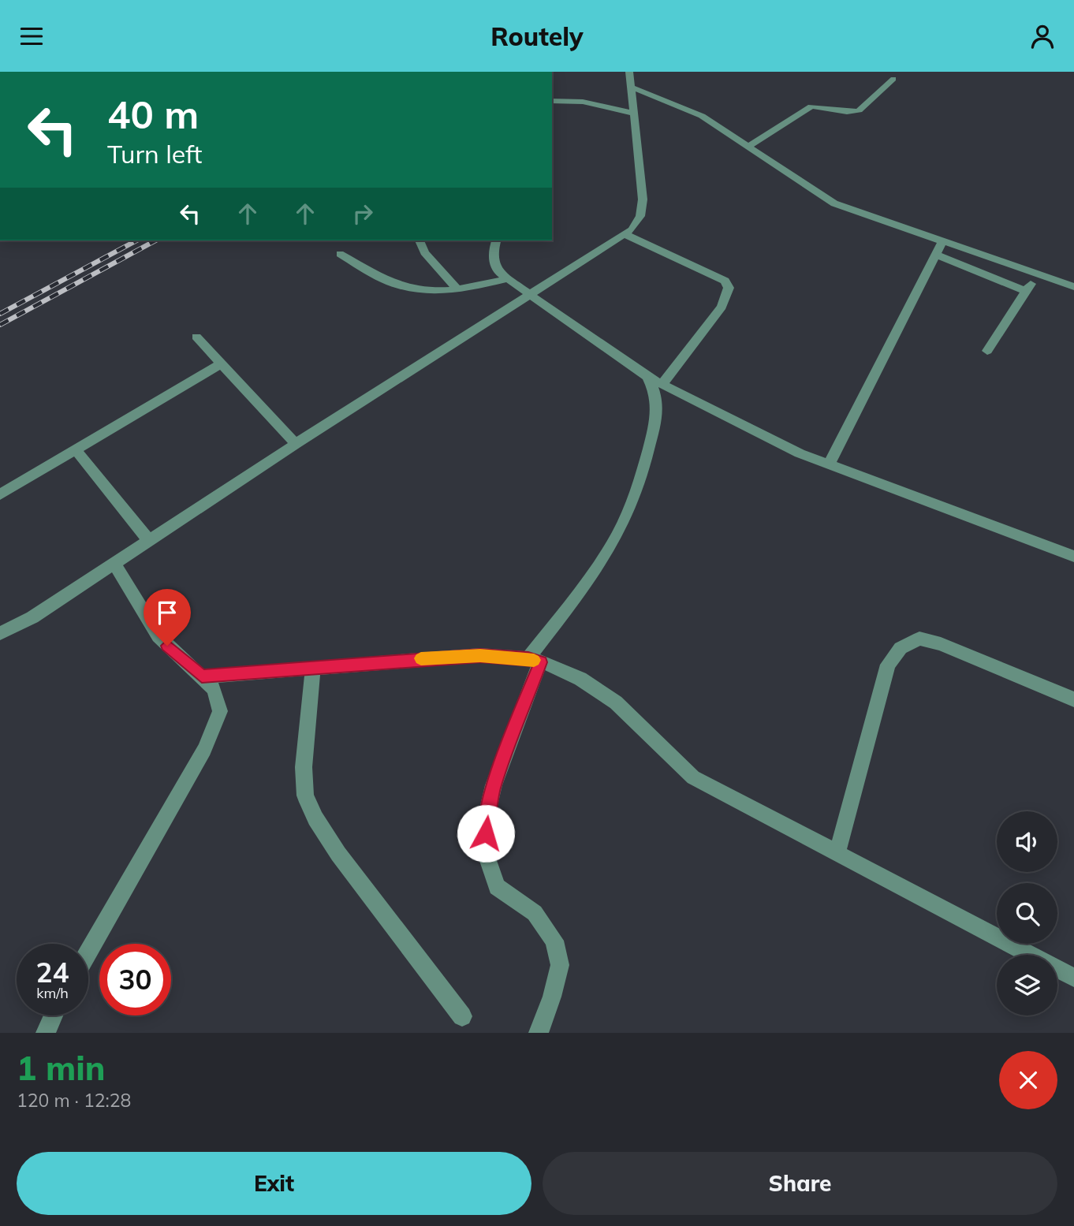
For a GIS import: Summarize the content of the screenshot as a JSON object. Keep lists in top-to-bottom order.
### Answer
{
  "page": {
    "header": "Routely",
    "turn": ["40 m", "Turn left"],
    "speed": "24 km/h",
    "limit": "30",
    "heading": ["1 min", "120 m · 12:28"],
    "buttons": ["Exit", "Share"]
  }
}
